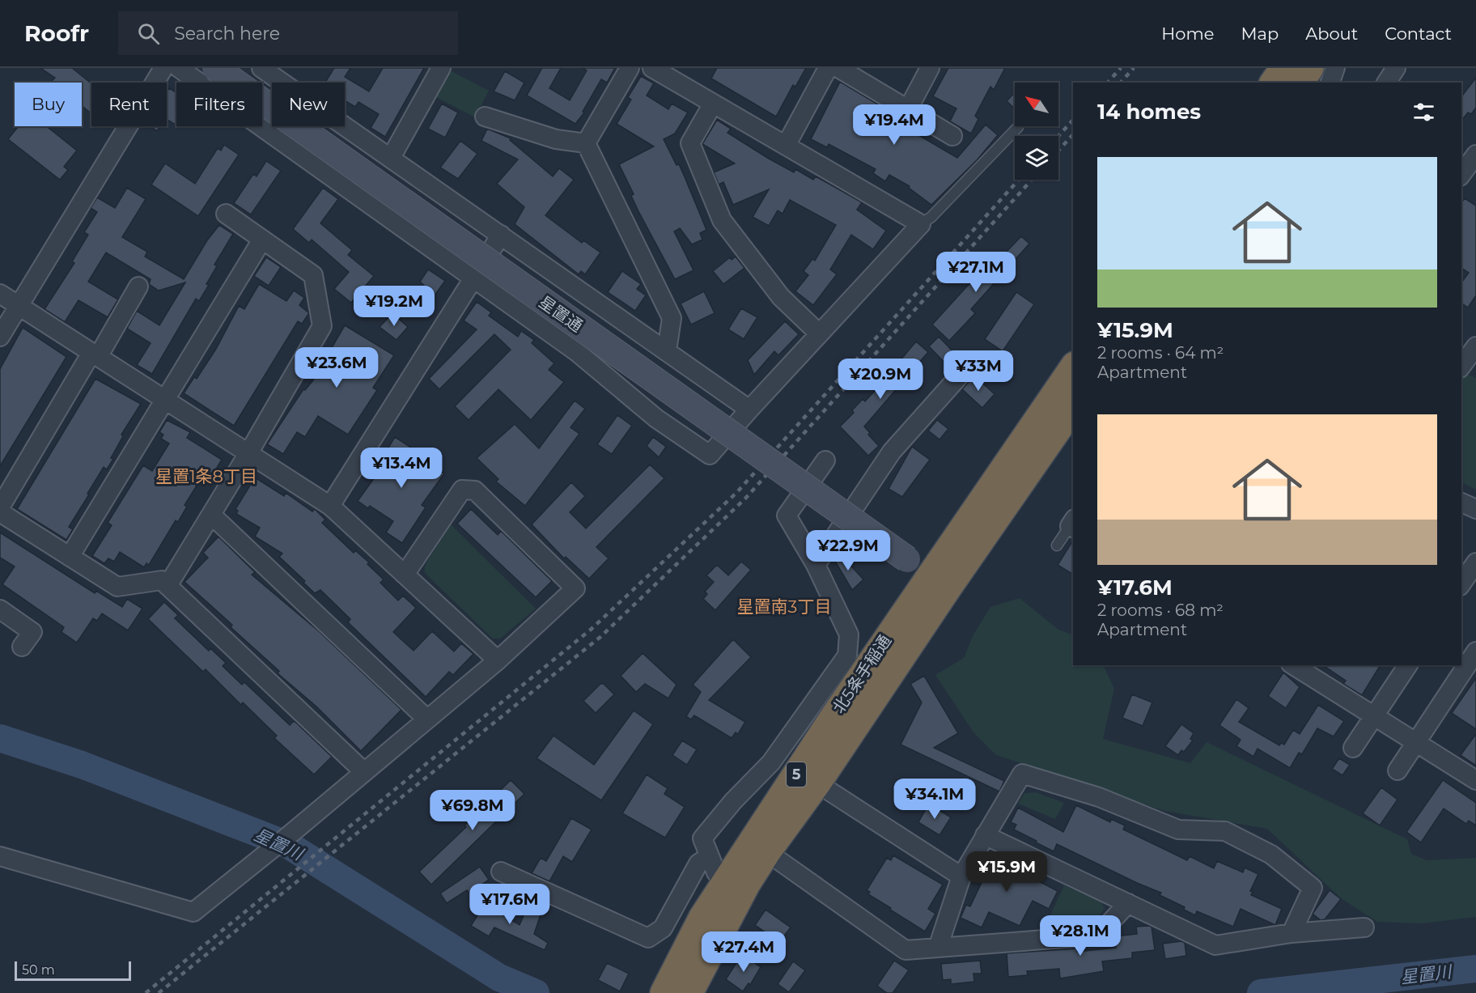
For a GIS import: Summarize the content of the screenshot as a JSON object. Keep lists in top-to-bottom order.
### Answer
{
  "streets": {
    "highway": ["北5条手稲通", "5"],
    "street": ["星置通"]
  },
  "districts": ["星置1条8丁目", "星置南3丁目"],
  "water": ["星置川"],
  "scale_bar": "50 m",
  "north": "top left",
  "page": {
    "header": "Roofr",
    "search": "Search here",
    "nav": [
      "Home",
      "Map",
      "About",
      "Contact"
    ],
    "chip": [
      "Buy",
      "Rent",
      "Filters",
      "New"
    ],
    "heading": "14 homes",
    "price": [
      "¥19.4M",
      "¥27.1M",
      "¥19.2M",
      "¥23.6M",
      "¥33M",
      "¥20.9M",
      "¥13.4M",
      "¥22.9M",
      "¥34.1M",
      "¥69.8M",
      "¥15.9M",
      "¥17.6M",
      "¥28.1M",
      "¥27.4M"
    ],
    "list": [
      {
        "name": "¥15.9M",
        "note": "2 rooms · 64 m² · Apartment"
      },
      {
        "name": "¥17.6M",
        "note": "2 rooms · 68 m² · Apartment"
      }
    ],
    "scale": "50 m"
  }
}
